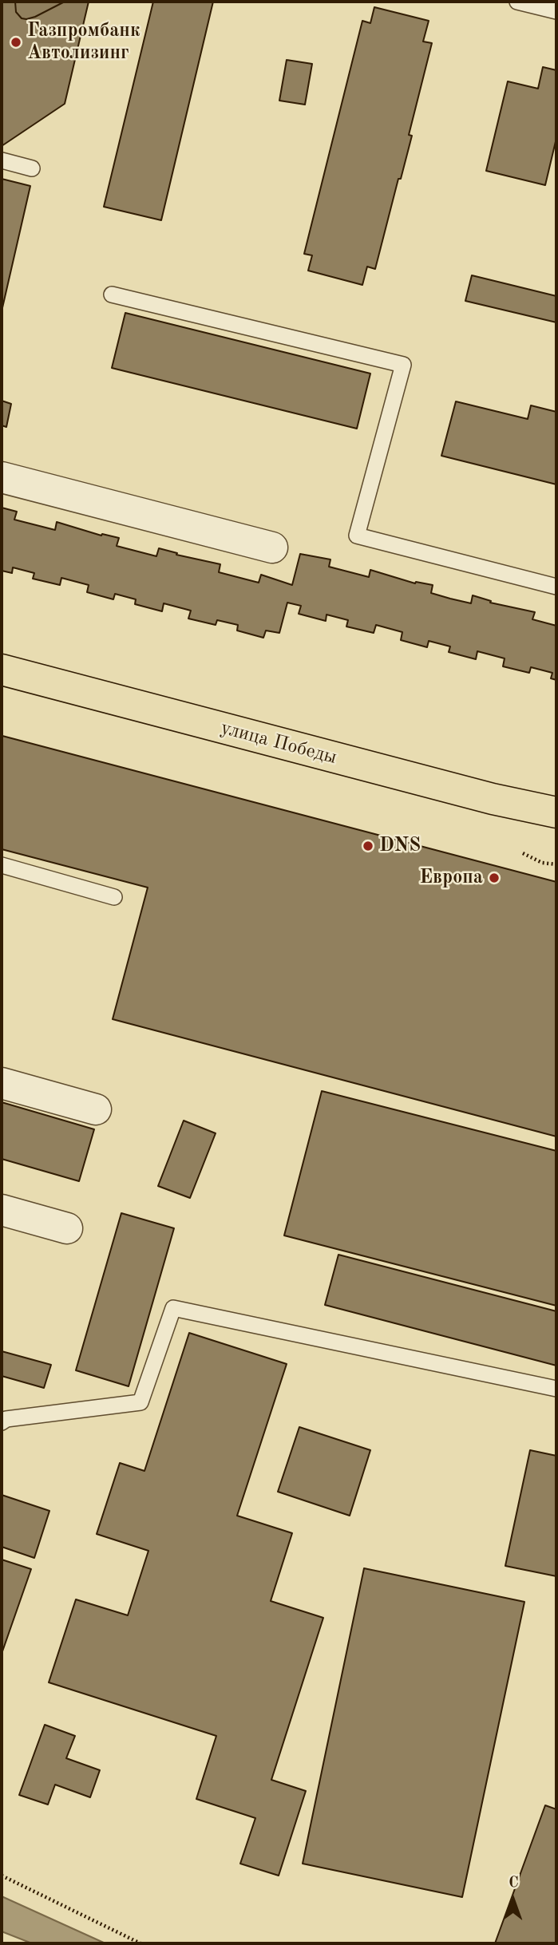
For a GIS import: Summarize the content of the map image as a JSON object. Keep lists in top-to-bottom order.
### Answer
{
  "streets": {
    "main road": ["улица Победы"]
  },
  "places": ["Газпромбанк Автолизинг", "DNS", "Европа"],
  "north": "top"
}
